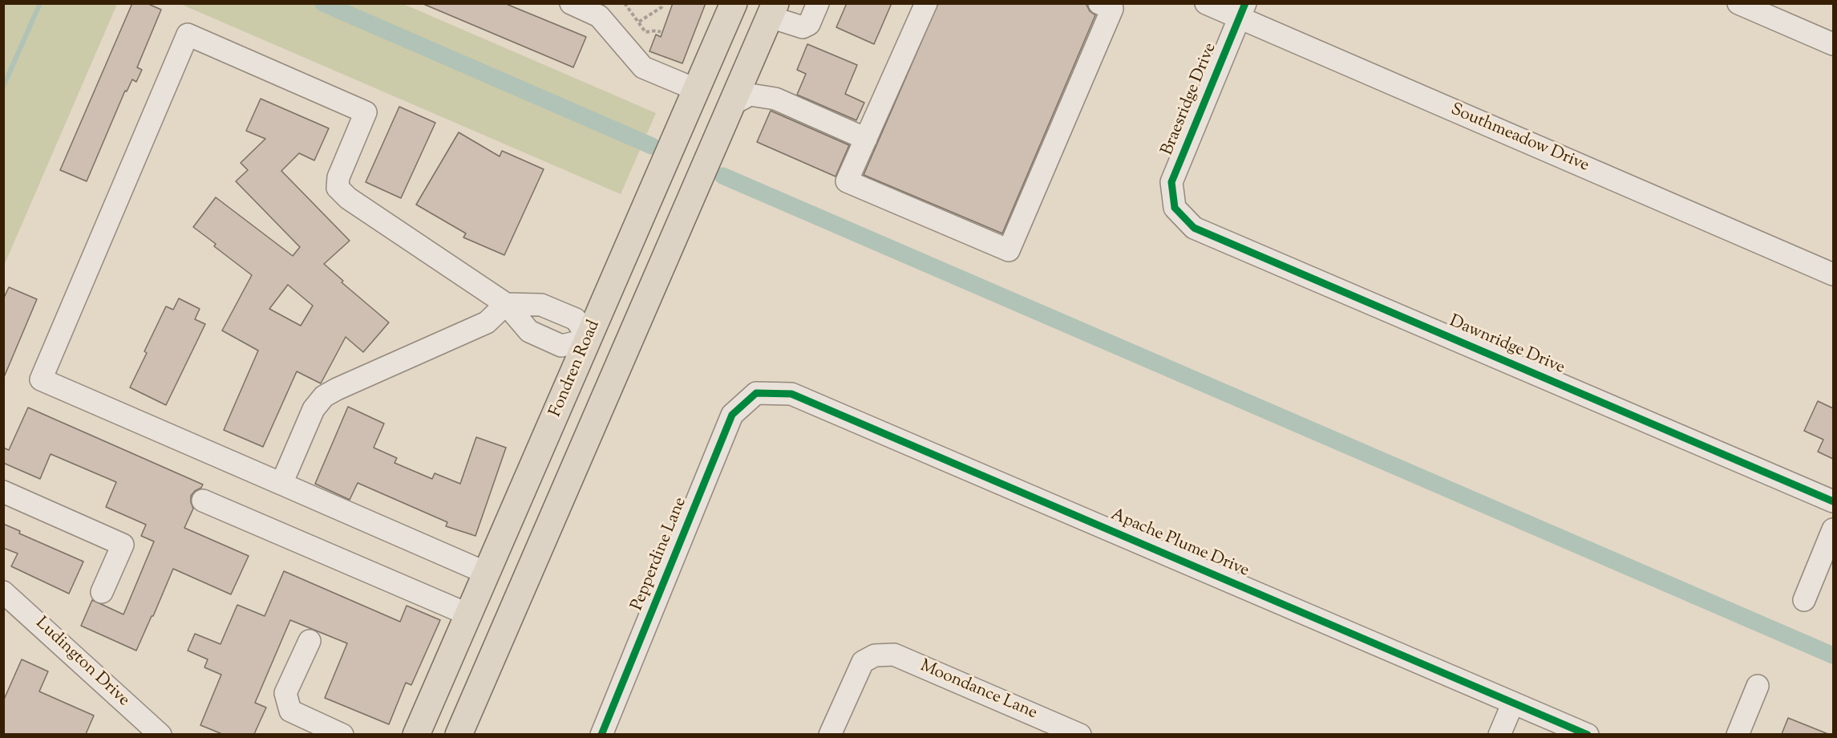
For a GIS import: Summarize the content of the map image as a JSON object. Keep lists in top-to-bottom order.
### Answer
{
  "streets": {
    "main road": ["Fondren Road"],
    "street": [
      "Braesridge Drive",
      "Southmeadow Drive",
      "Dawnridge Drive",
      "Apache Plume Drive",
      "Pepperdine Lane",
      "Ludington Drive",
      "Moondance Lane"
    ]
  },
  "crossings": [
    ["Braesridge Drive", "Southmeadow Drive"],
    ["Braesridge Drive", "Dawnridge Drive"],
    ["Apache Plume Drive", "Pepperdine Lane"]
  ]
}
